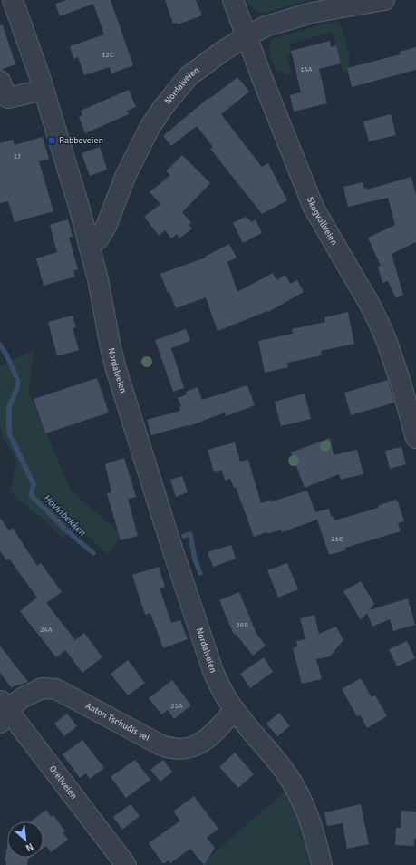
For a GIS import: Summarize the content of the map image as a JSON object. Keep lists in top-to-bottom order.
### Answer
{
  "streets": {
    "street": [
      "Nordalveien",
      "Skogvollveien",
      "Anton Tschudis vei",
      "Oreliveien"
    ]
  },
  "crossings": [
    ["Nordalveien", "Skogvollveien"],
    ["Nordalveien", "Anton Tschudis vei"],
    ["Anton Tschudis vei", "Oreliveien"]
  ],
  "water": ["Hovinbekken"],
  "places": {
    "transit": ["Rabbeveien"]
  },
  "house_numbers": [
    "12C",
    "14A",
    "17",
    "21C",
    "28B",
    "24A",
    "25A"
  ],
  "north": "bottom right"
}
